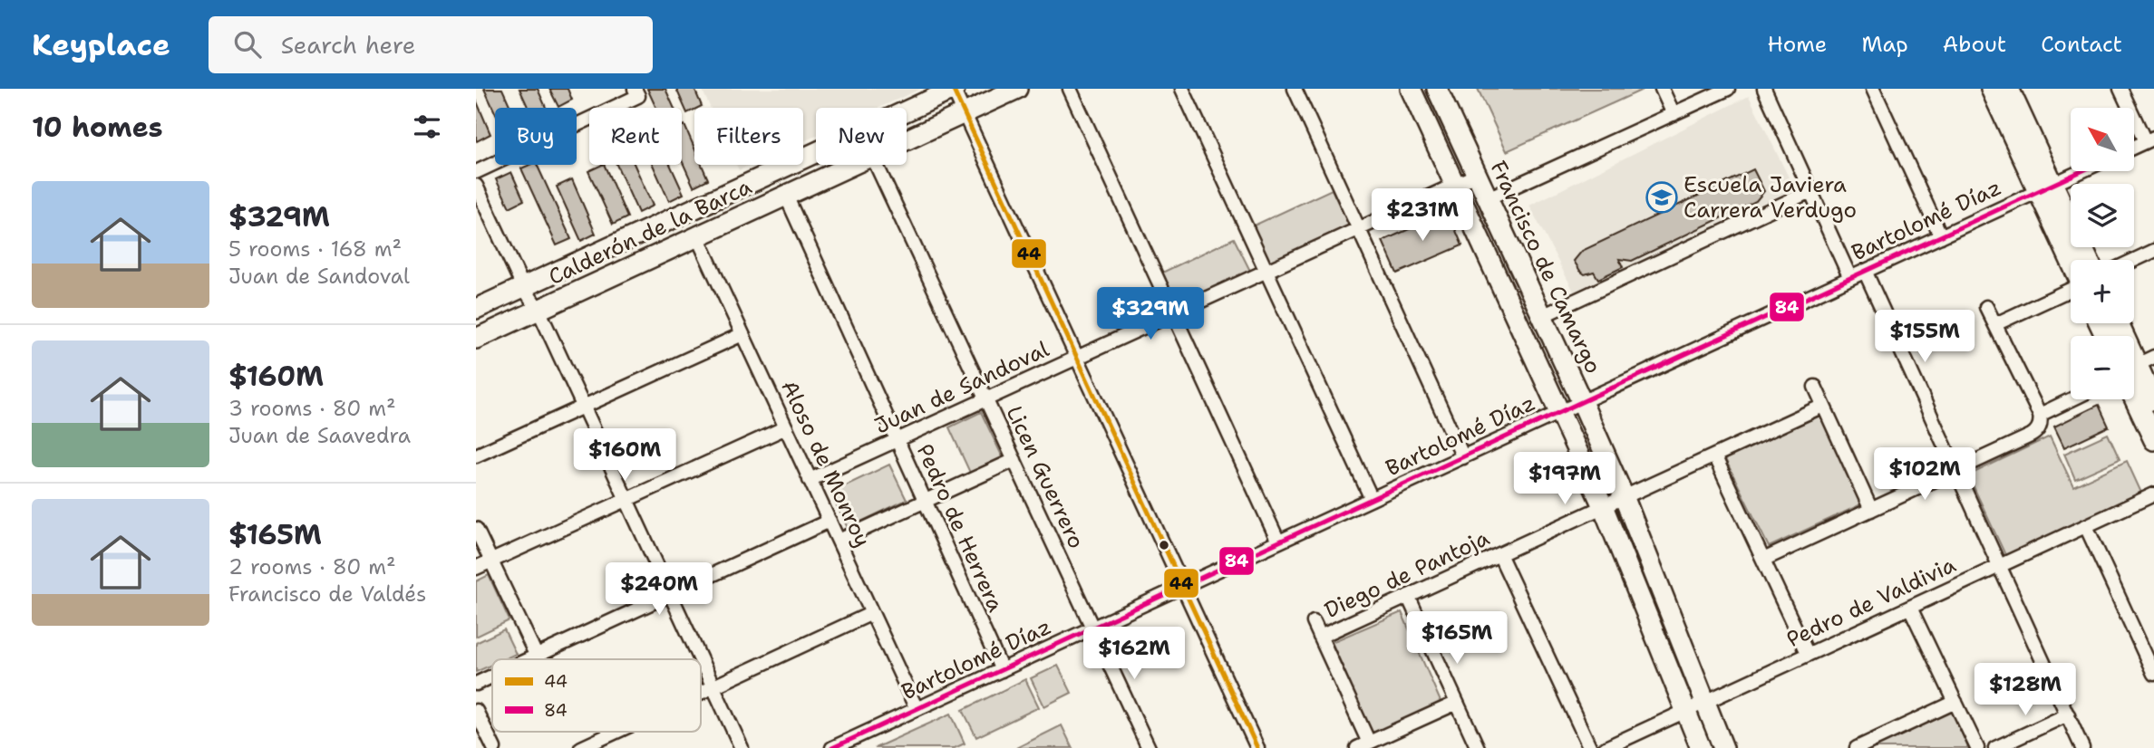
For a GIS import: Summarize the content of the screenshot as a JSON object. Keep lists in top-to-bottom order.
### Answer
{
  "streets": {
    "street": [
      "Bartolomé Díaz",
      "Calderón de la Barca",
      "Francisco de Camargo",
      "Juan de Sandoval",
      "Aloso de Monroy",
      "Licen Guerrero",
      "Pedro de Herrera",
      "Diego de Pantoja",
      "Pedro de Valdivia"
    ]
  },
  "crossings": [
    ["Bartolomé Díaz", "Francisco de Camargo"],
    ["Bartolomé Díaz", "Aloso de Monroy"],
    ["Bartolomé Díaz", "Licen Guerrero"],
    ["Bartolomé Díaz", "Pedro de Herrera"],
    ["Calderón de la Barca", "Aloso de Monroy"],
    ["Calderón de la Barca", "Pedro de Herrera"],
    ["Francisco de Camargo", "Juan de Sandoval"],
    ["Francisco de Camargo", "Diego de Pantoja"],
    ["Francisco de Camargo", "Pedro de Valdivia"],
    ["Juan de Sandoval", "Aloso de Monroy"],
    ["Juan de Sandoval", "Licen Guerrero"],
    ["Juan de Sandoval", "Pedro de Herrera"]
  ],
  "places": {
    "school or university": ["Escuela Javiera Carrera Verdugo"]
  },
  "lines": ["transit line 44", "transit line 84"],
  "legend": ["44", "84"],
  "north": "top left",
  "page": {
    "header": "Keyplace",
    "search": "Search here",
    "nav": [
      "Home",
      "Map",
      "About",
      "Contact"
    ],
    "heading": "10 homes",
    "map_buttons": ["+", "−"],
    "chip": [
      "Buy",
      "Rent",
      "Filters",
      "New"
    ],
    "list": [
      {
        "name": "$329M",
        "note": "5 rooms · 168 m² · Juan de Sandoval"
      },
      {
        "name": "$160M",
        "note": "3 rooms · 80 m² · Juan de Saavedra"
      },
      {
        "name": "$165M",
        "note": "2 rooms · 80 m² · Francisco de Valdés"
      }
    ],
    "price": [
      "$231M",
      "$329M",
      "$155M",
      "$160M",
      "$102M",
      "$197M",
      "$240M",
      "$165M",
      "$162M",
      "$128M"
    ]
  }
}
